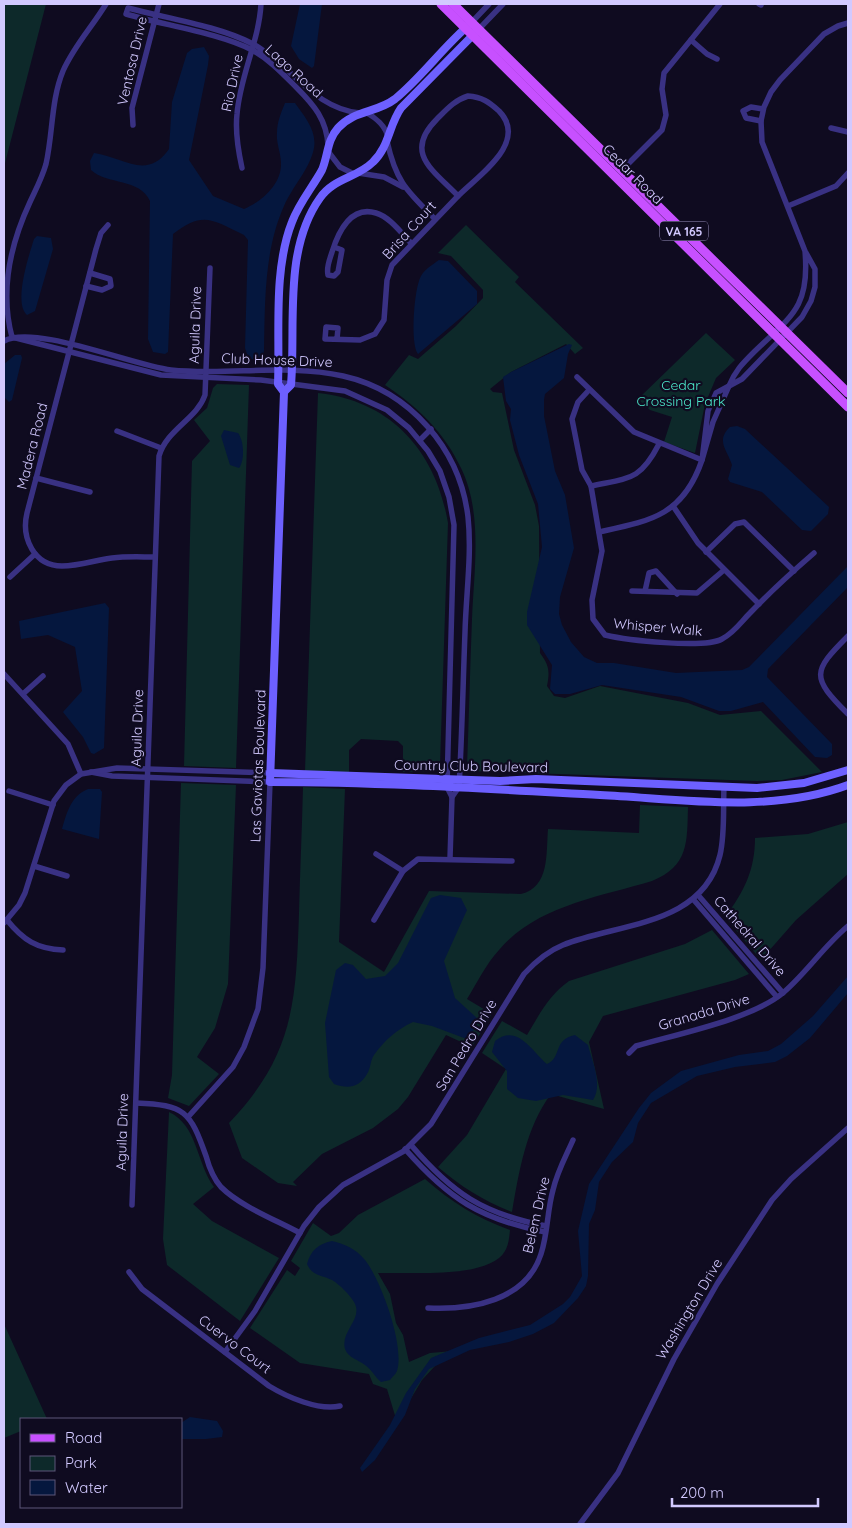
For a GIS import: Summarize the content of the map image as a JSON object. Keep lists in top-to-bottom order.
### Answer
{
  "streets": {
    "main road": ["Cedar Road", "VA 165"],
    "street": [
      "Ventosa Drive",
      "Lago Road",
      "Rio Drive",
      "Brisa Court",
      "Aguila Drive",
      "Club House Drive",
      "Madera Road",
      "Whisper Walk",
      "Las Gaviotas Boulevard",
      "Country Club Boulevard",
      "Cathedral Drive",
      "Granada Drive",
      "San Pedro Drive",
      "Belem Drive",
      "Washington Drive",
      "Cuervo Court"
    ]
  },
  "crossings": [
    ["Ventosa Drive", "Lago Road"],
    ["Lago Road", "Rio Drive"],
    ["Lago Road", "Brisa Court"],
    ["Aguila Drive", "Club House Drive"],
    ["Aguila Drive", "Country Club Boulevard"],
    ["Club House Drive", "Madera Road"],
    ["Club House Drive", "Country Club Boulevard"],
    ["Las Gaviotas Boulevard", "Country Club Boulevard"],
    ["Country Club Boulevard", "San Pedro Drive"],
    ["Cathedral Drive", "Granada Drive"],
    ["Cathedral Drive", "San Pedro Drive"],
    ["San Pedro Drive", "Cuervo Court"]
  ],
  "parks": ["Cedar Crossing Park"],
  "legend": ["Road", "Park", "Water"],
  "scale_bar": "200 m"
}
